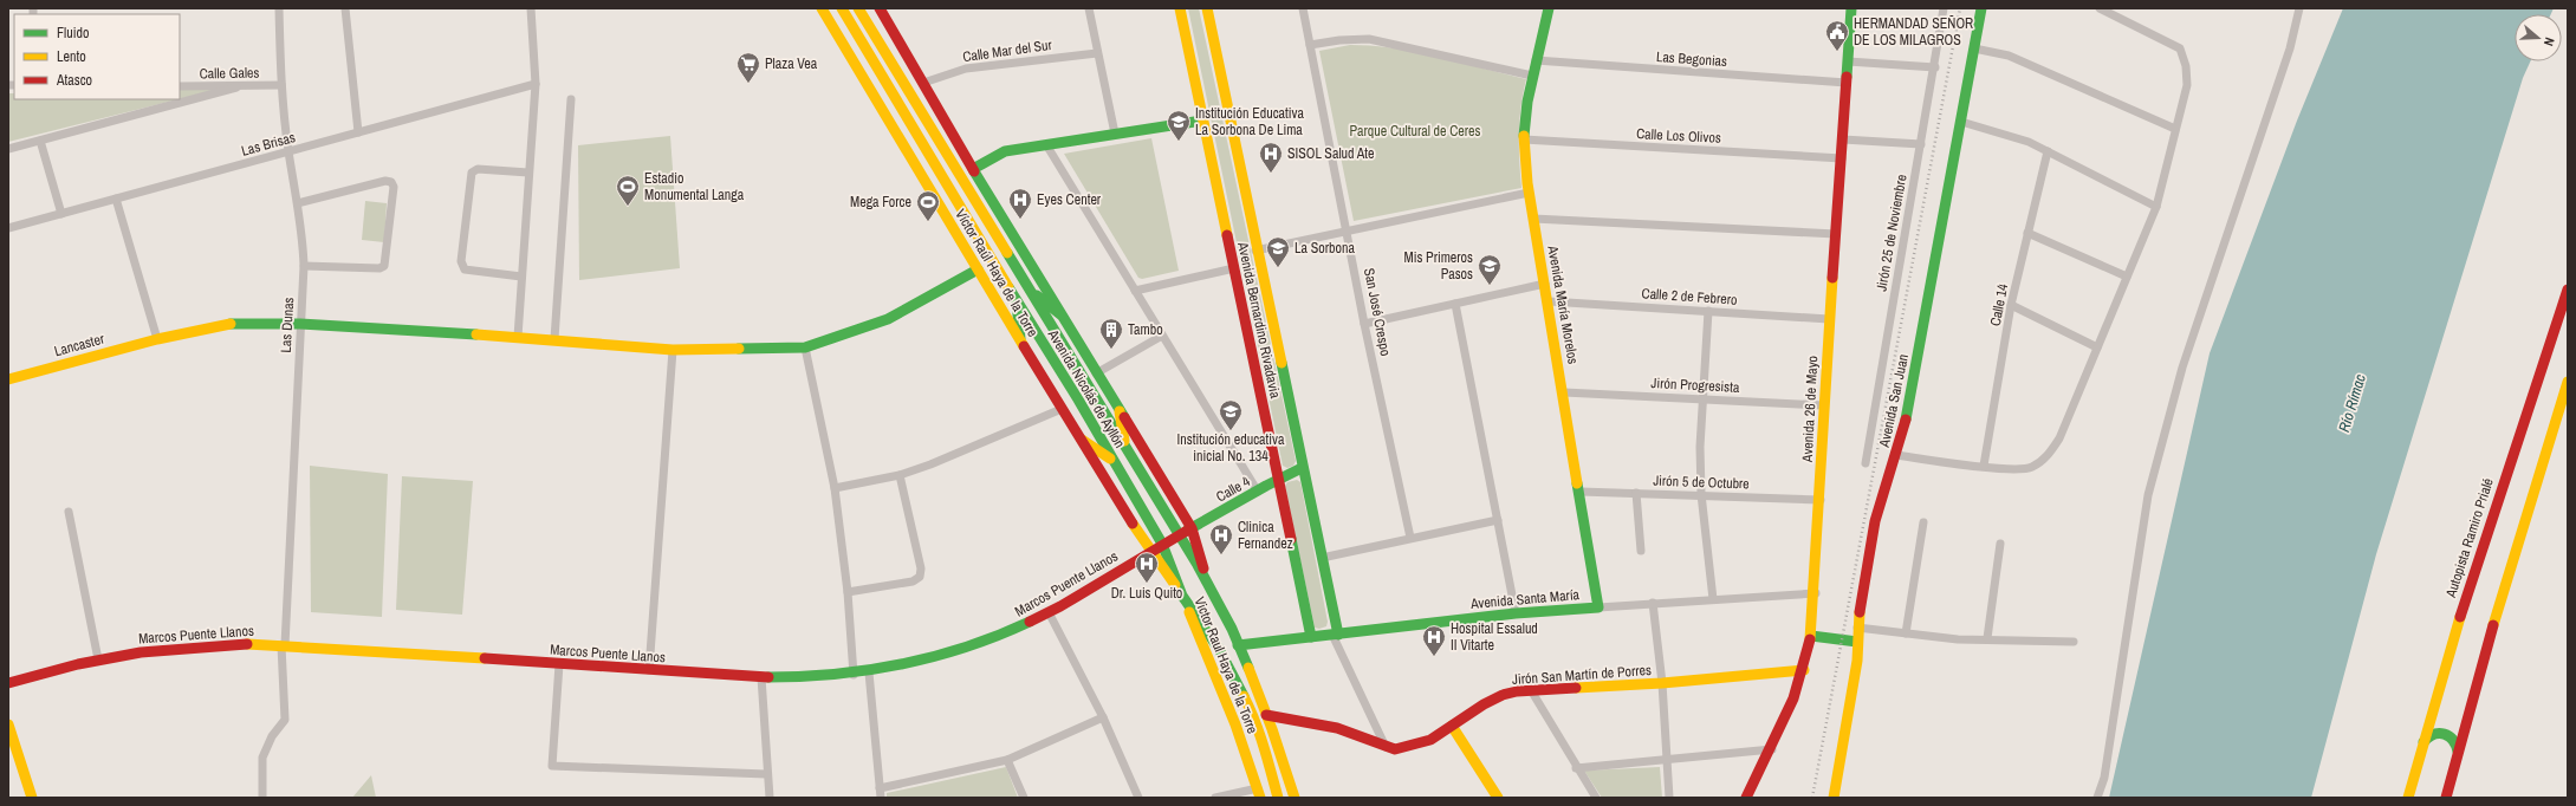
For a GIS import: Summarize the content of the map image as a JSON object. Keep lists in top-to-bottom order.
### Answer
{
  "streets": {
    "main road": [
      "Víctor Raúl Haya de la Torre",
      "Avenida María Morelos",
      "Avenida Bernardino Rivadavia",
      "Lancaster",
      "Avenida Nicolás de Ayllón",
      "Avenida San Juan",
      "Avenida 26 de Mayo",
      "Calle 4",
      "Autopista Ramiro Prialé",
      "Marcos Puente Llanos",
      "Avenida Santa María",
      "Victor Raul Haya de la Torre",
      "Jirón San Martín de Porres"
    ],
    "street": [
      "Calle Mar del Sur",
      "Las Begonias",
      "Calle Gales",
      "Calle Los Olivos",
      "Las Brisas",
      "Jirón 25 de Noviembre",
      "Calle 2 de Febrero",
      "Calle 14",
      "San José Crespo",
      "Las Dunas",
      "Jirón Progresista",
      "Jirón 5 de Octubre"
    ]
  },
  "crossings": [
    ["Las Begonias", "Avenida María Morelos"],
    ["Las Begonias", "Avenida 26 de Mayo"],
    ["Calle Gales", "Las Dunas"],
    ["Calle Los Olivos", "Avenida María Morelos"],
    ["Calle Los Olivos", "Avenida 26 de Mayo"],
    ["Las Brisas", "Las Dunas"],
    ["Víctor Raúl Haya de la Torre", "Lancaster"],
    ["Víctor Raúl Haya de la Torre", "Marcos Puente Llanos"],
    ["Víctor Raúl Haya de la Torre", "Victor Raul Haya de la Torre"],
    ["Calle 2 de Febrero", "Avenida María Morelos"],
    ["Calle 2 de Febrero", "Avenida 26 de Mayo"],
    ["Avenida María Morelos", "Jirón Progresista"],
    ["Avenida María Morelos", "Jirón 5 de Octubre"],
    ["Avenida María Morelos", "Avenida Santa María"],
    ["Avenida Bernardino Rivadavia", "Calle 4"],
    ["Avenida Bernardino Rivadavia", "Avenida Santa María"],
    ["Las Dunas", "Lancaster"],
    ["Las Dunas", "Marcos Puente Llanos"],
    ["Jirón Progresista", "Avenida 26 de Mayo"],
    ["Avenida Nicolás de Ayllón", "Calle 4"],
    ["Avenida Nicolás de Ayllón", "Marcos Puente Llanos"],
    ["Avenida Nicolás de Ayllón", "Avenida Santa María"],
    ["Avenida Nicolás de Ayllón", "Victor Raul Haya de la Torre"],
    ["Avenida Nicolás de Ayllón", "Jirón San Martín de Porres"],
    ["Avenida 26 de Mayo", "Jirón 5 de Octubre"],
    ["Avenida 26 de Mayo", "Avenida Santa María"],
    ["Avenida 26 de Mayo", "Jirón San Martín de Porres"],
    ["Calle 4", "Marcos Puente Llanos"],
    ["Calle 4", "Victor Raul Haya de la Torre"],
    ["Marcos Puente Llanos", "Victor Raul Haya de la Torre"]
  ],
  "water": ["Río Rímac"],
  "parks": ["Parque Cultural de Ceres"],
  "places": {
    "public building": ["HERMANDAD SEÑOR DE LOS MILAGROS"],
    "supermarket": ["Plaza Vea"],
    "school or university": [
      "Institución Educativa La Sorbona De Lima",
      "La Sorbona",
      "Mis Primeros Pasos",
      "Institución educativa inicial No. 134"
    ],
    "hospital": [
      "SISOL Salud Ate",
      "Eyes Center",
      "Clinica Fernandez",
      "Dr. Luis Quito",
      "Hospital Essalud II Vitarte"
    ],
    "sports": ["Estadio Monumental Langa", "Mega Force"],
    "building": ["Tambo"]
  },
  "legend": ["Fluido", "Lento", "Atasco"],
  "north": "right"
}
